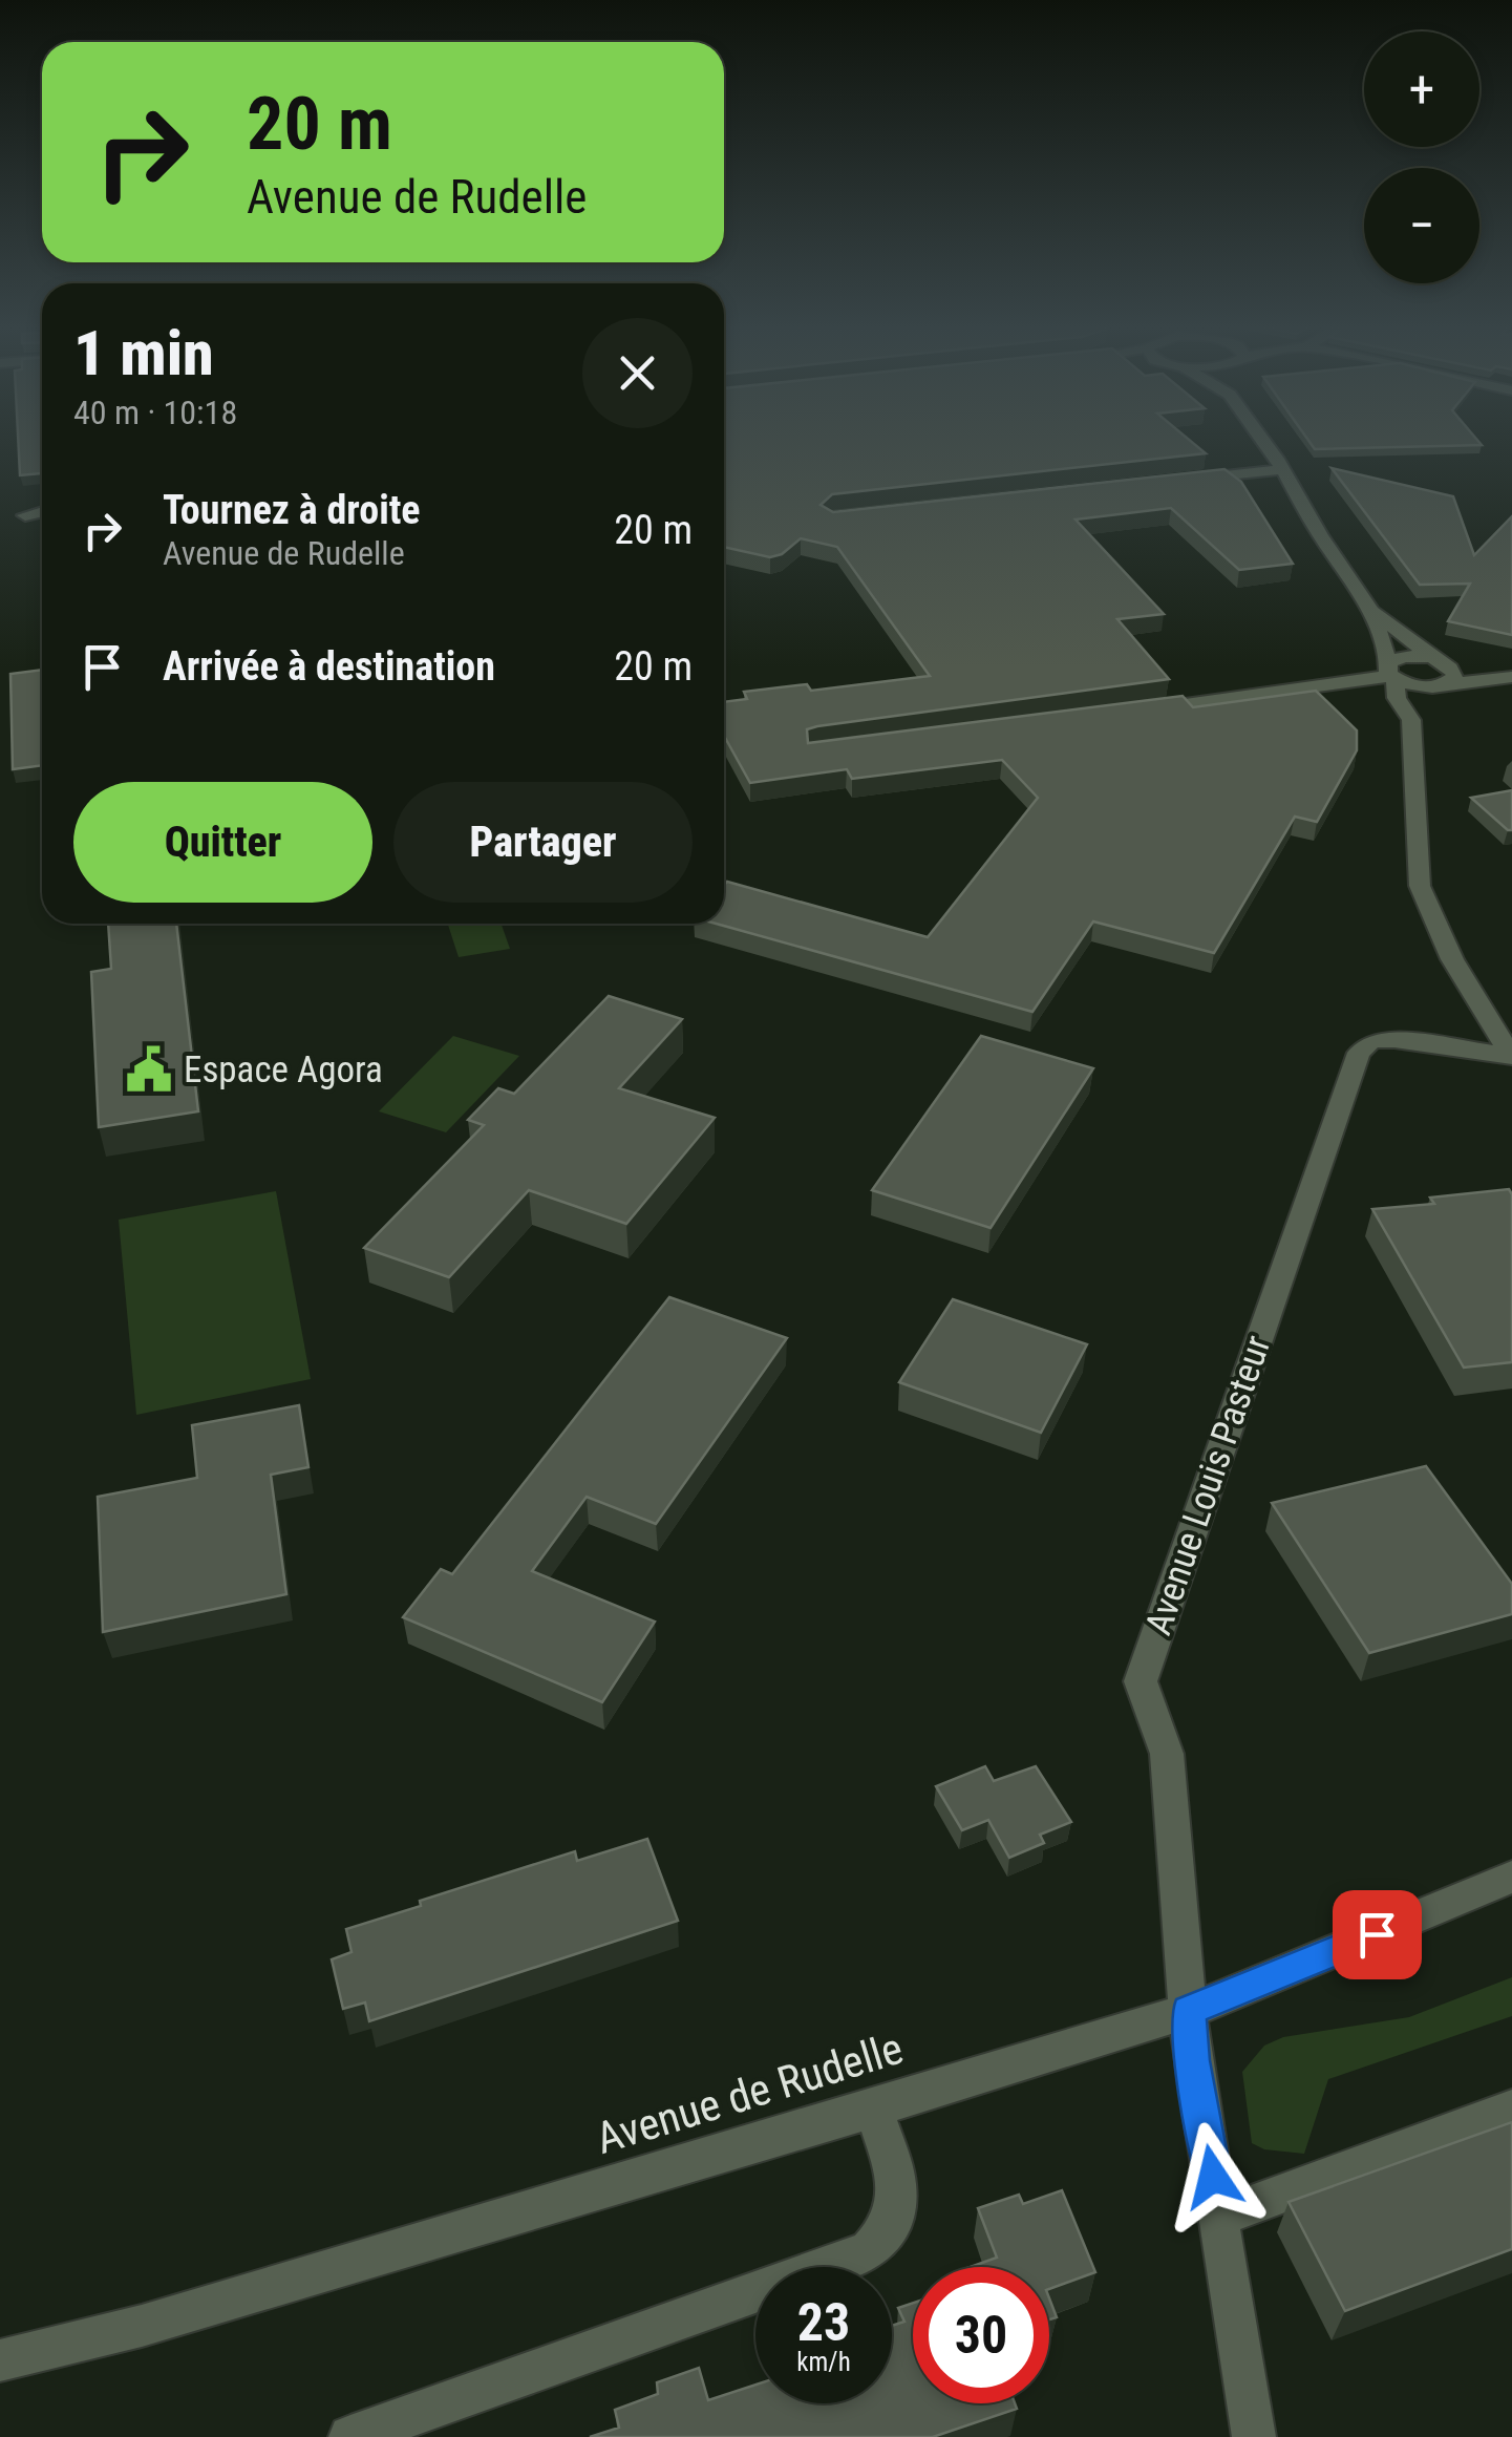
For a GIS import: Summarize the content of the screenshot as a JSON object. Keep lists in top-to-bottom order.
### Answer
{
  "streets": {
    "street": ["Avenue Louis Pasteur", "Avenue de Rudelle"]
  },
  "crossings": [
    ["Avenue Louis Pasteur", "Avenue de Rudelle"]
  ],
  "places": {
    "public building": ["Espace Agora"]
  },
  "page": {
    "map_buttons": ["+", "−"],
    "turn": ["20 m", "Avenue de Rudelle"],
    "heading": ["1 min", "40 m · 10:18"],
    "list": [
      {
        "name": "Tournez à droite",
        "note": "Avenue de Rudelle",
        "value": "20 m"
      },
      {
        "name": "Arrivée à destination",
        "value": "20 m"
      }
    ],
    "buttons": ["Quitter", "Partager"],
    "speed": "23 km/h",
    "limit": "30"
  }
}
